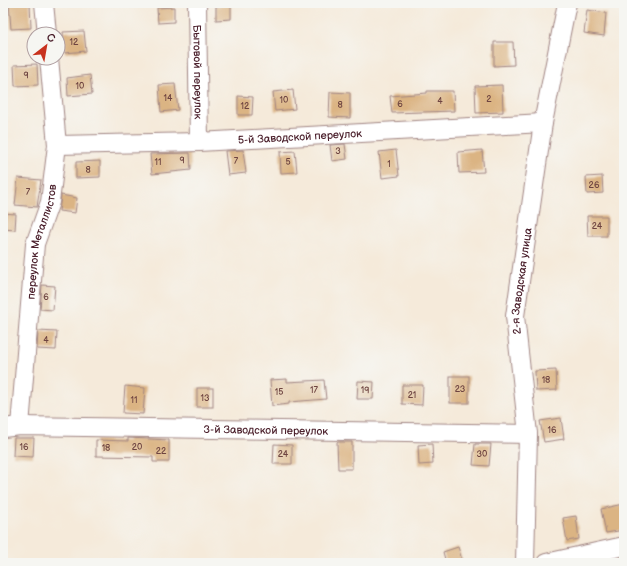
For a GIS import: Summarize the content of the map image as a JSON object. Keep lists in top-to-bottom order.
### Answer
{
  "streets": {
    "street": [
      "Бытовой переулок",
      "5-й Заводской переулок",
      "переулок Металлистов",
      "2-я Заводская улица",
      "3-й Заводской переулок"
    ]
  },
  "crossings": [
    ["Бытовой переулок", "5-й Заводской переулок"],
    ["5-й Заводской переулок", "переулок Металлистов"],
    ["5-й Заводской переулок", "2-я Заводская улица"],
    ["переулок Металлистов", "3-й Заводской переулок"],
    ["2-я Заводская улица", "3-й Заводской переулок"]
  ],
  "house_numbers": [
    "12",
    "9",
    "10",
    "14",
    "2",
    "10",
    "4",
    "6",
    "8",
    "12",
    "3",
    "9",
    "7",
    "11",
    "5",
    "1",
    "8",
    "26",
    "7",
    "24",
    "6",
    "4",
    "18",
    "23",
    "17",
    "19",
    "15",
    "21",
    "13",
    "11",
    "16",
    "16",
    "20",
    "18",
    "22",
    "24",
    "30"
  ],
  "north": "top right"
}
